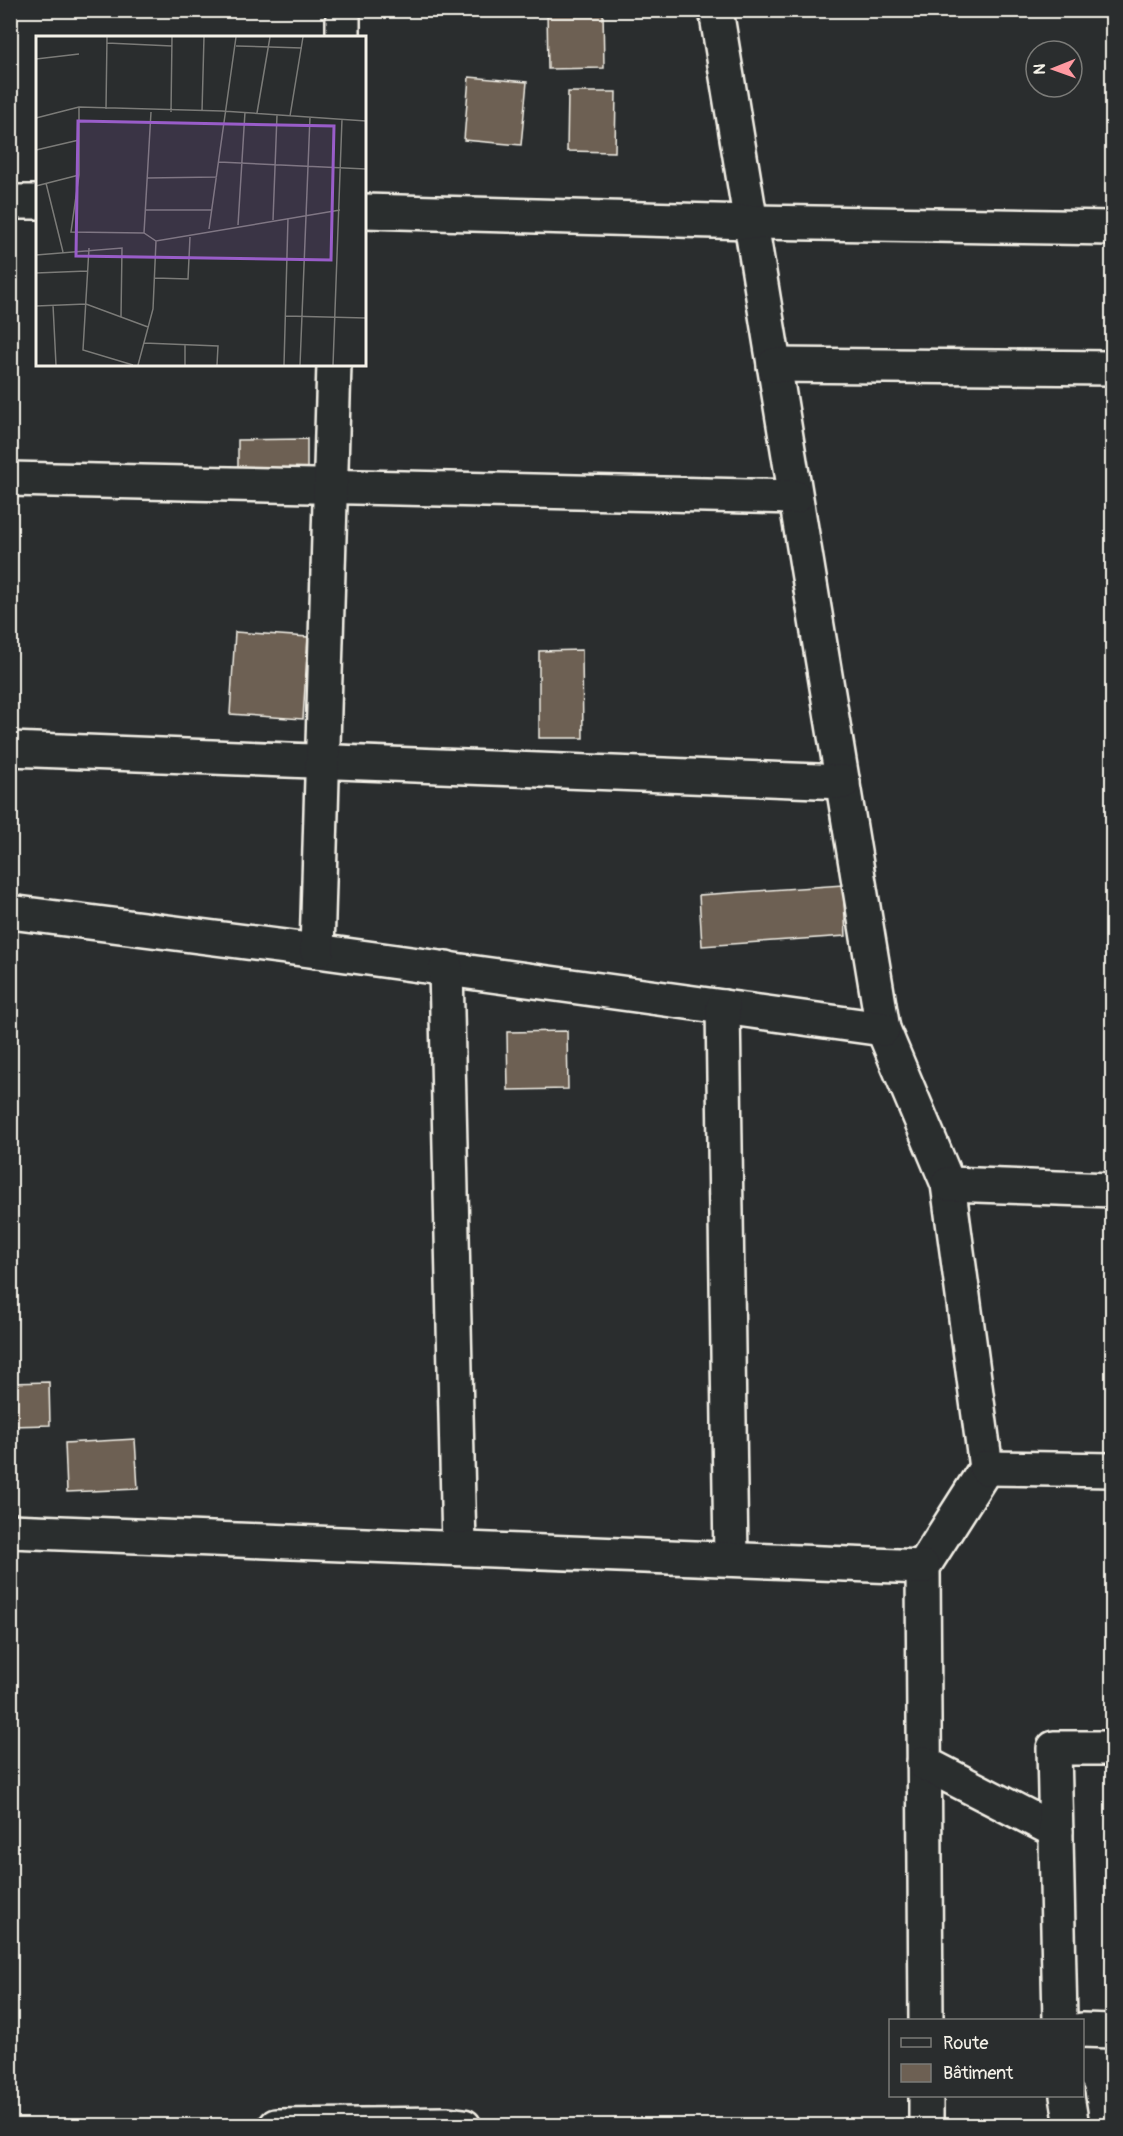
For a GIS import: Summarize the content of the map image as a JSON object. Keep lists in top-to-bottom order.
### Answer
{
  "legend": ["Route", "Bâtiment"],
  "north": "left"
}
